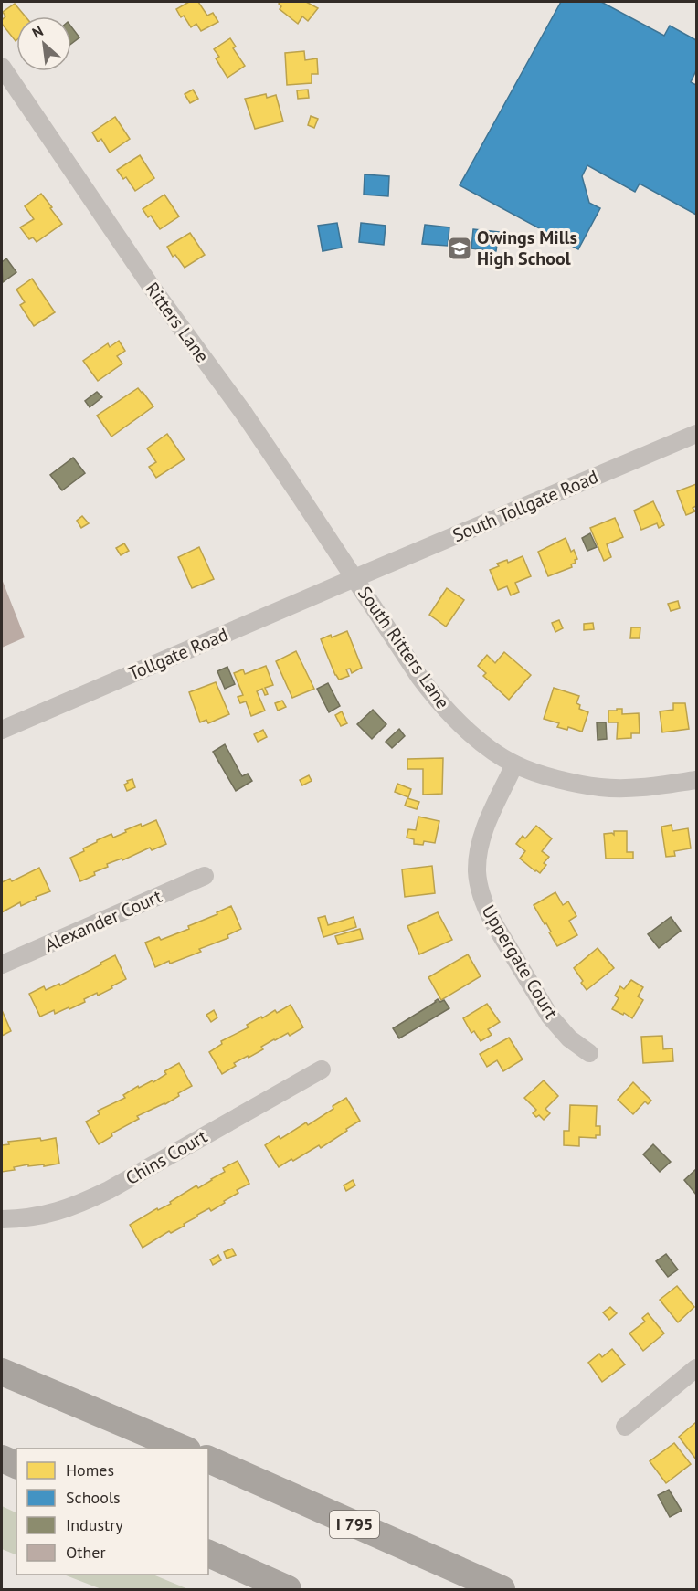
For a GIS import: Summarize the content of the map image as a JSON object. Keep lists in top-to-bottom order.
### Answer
{
  "streets": {
    "highway": ["I 795"],
    "street": [
      "Ritters Lane",
      "South Tollgate Road",
      "South Ritters Lane",
      "Tollgate Road",
      "Alexander Court",
      "Uppergate Court",
      "Chins Court"
    ]
  },
  "crossings": [
    ["Ritters Lane", "South Tollgate Road"],
    ["Ritters Lane", "South Ritters Lane"],
    ["Ritters Lane", "Tollgate Road"],
    ["South Tollgate Road", "South Ritters Lane"],
    ["South Tollgate Road", "Tollgate Road"],
    ["South Ritters Lane", "Tollgate Road"],
    ["South Ritters Lane", "Uppergate Court"]
  ],
  "places": {
    "school or university": ["Owings Mills High School"]
  },
  "legend": [
    "Homes",
    "Schools",
    "Industry",
    "Other"
  ],
  "north": "top left"
}
